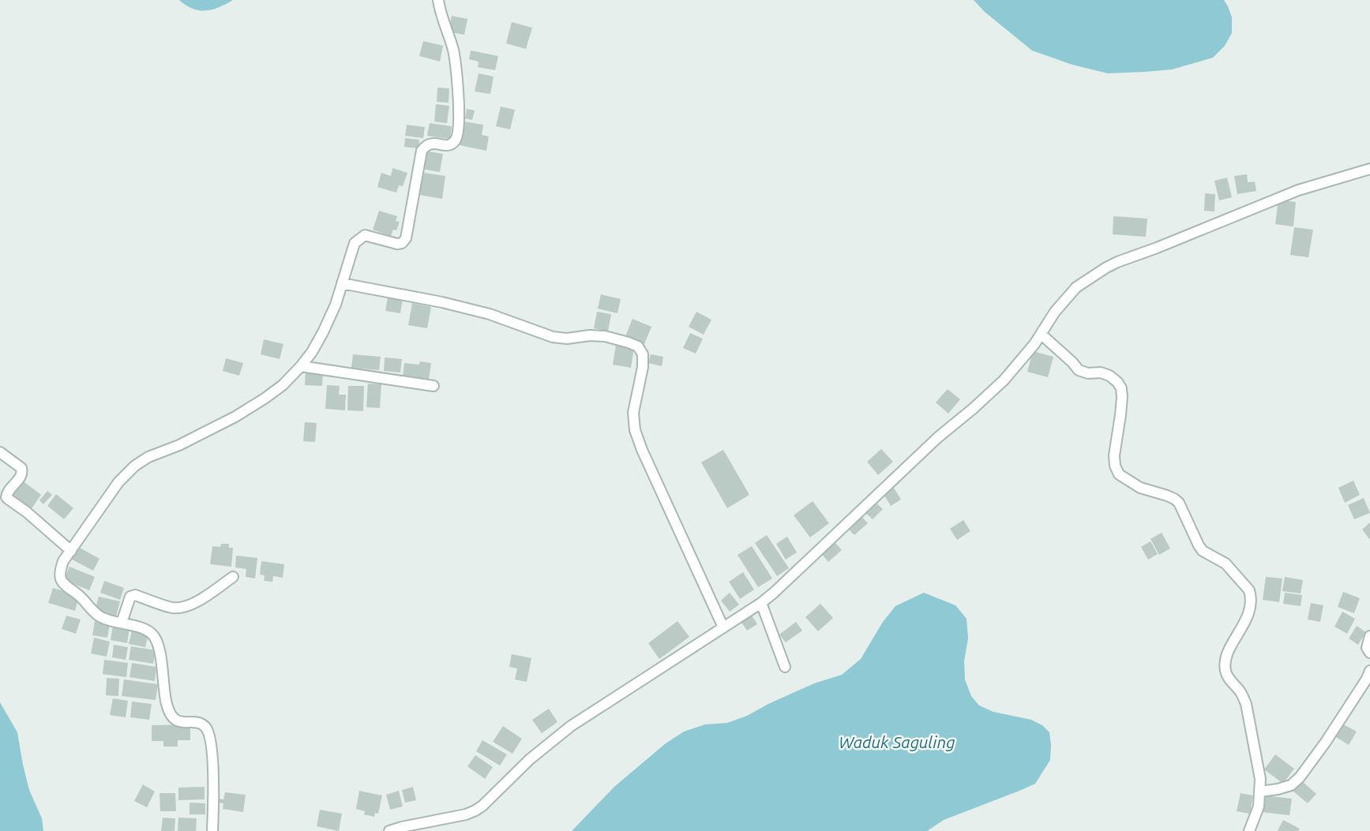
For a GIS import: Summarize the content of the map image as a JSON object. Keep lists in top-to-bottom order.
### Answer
{
  "water": ["Waduk Saguling"]
}
